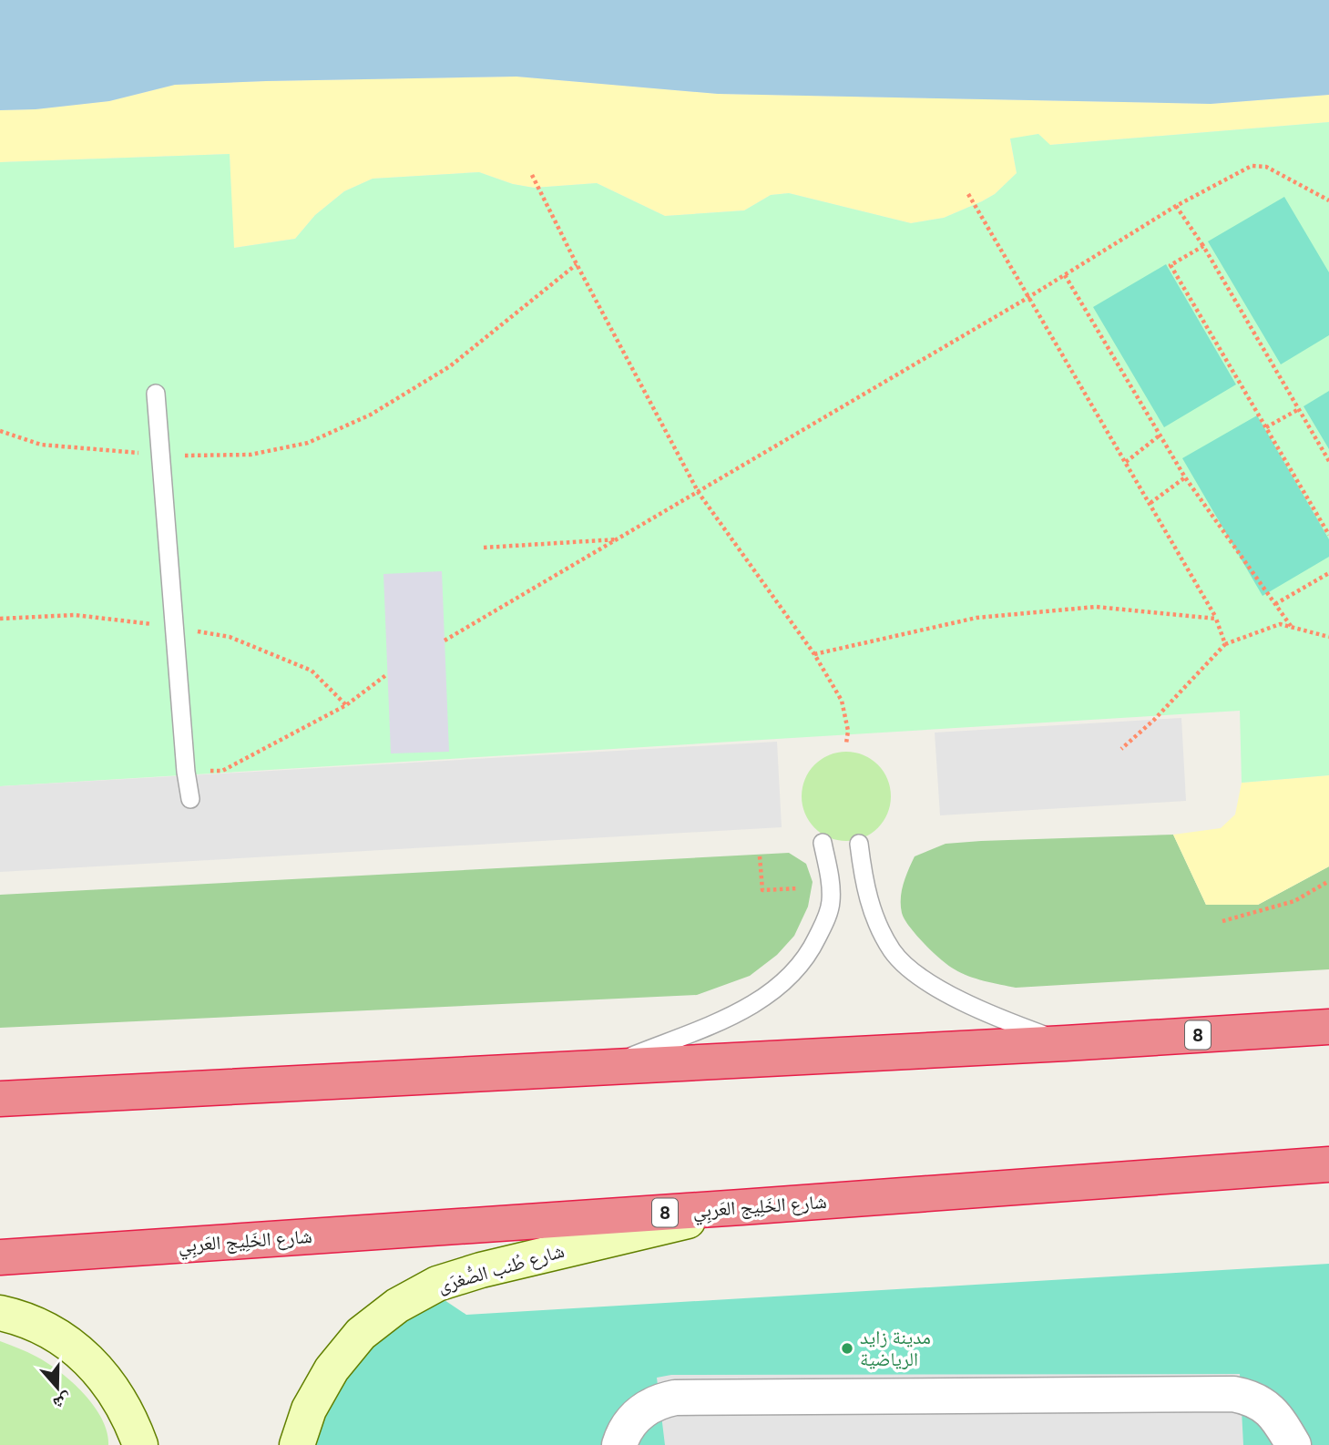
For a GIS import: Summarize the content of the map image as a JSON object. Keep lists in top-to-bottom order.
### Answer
{
  "streets": {
    "highway": ["8", "شارع الخَلِيج العَربِي"],
    "street": ["شارع طُنب الصُّغرَى"]
  },
  "crossings": [
    ["شارع الخَلِيج العَربِي", "شارع طُنب الصُّغرَى"]
  ],
  "places": ["مدينة زايد الرياضية"],
  "north": "bottom"
}
